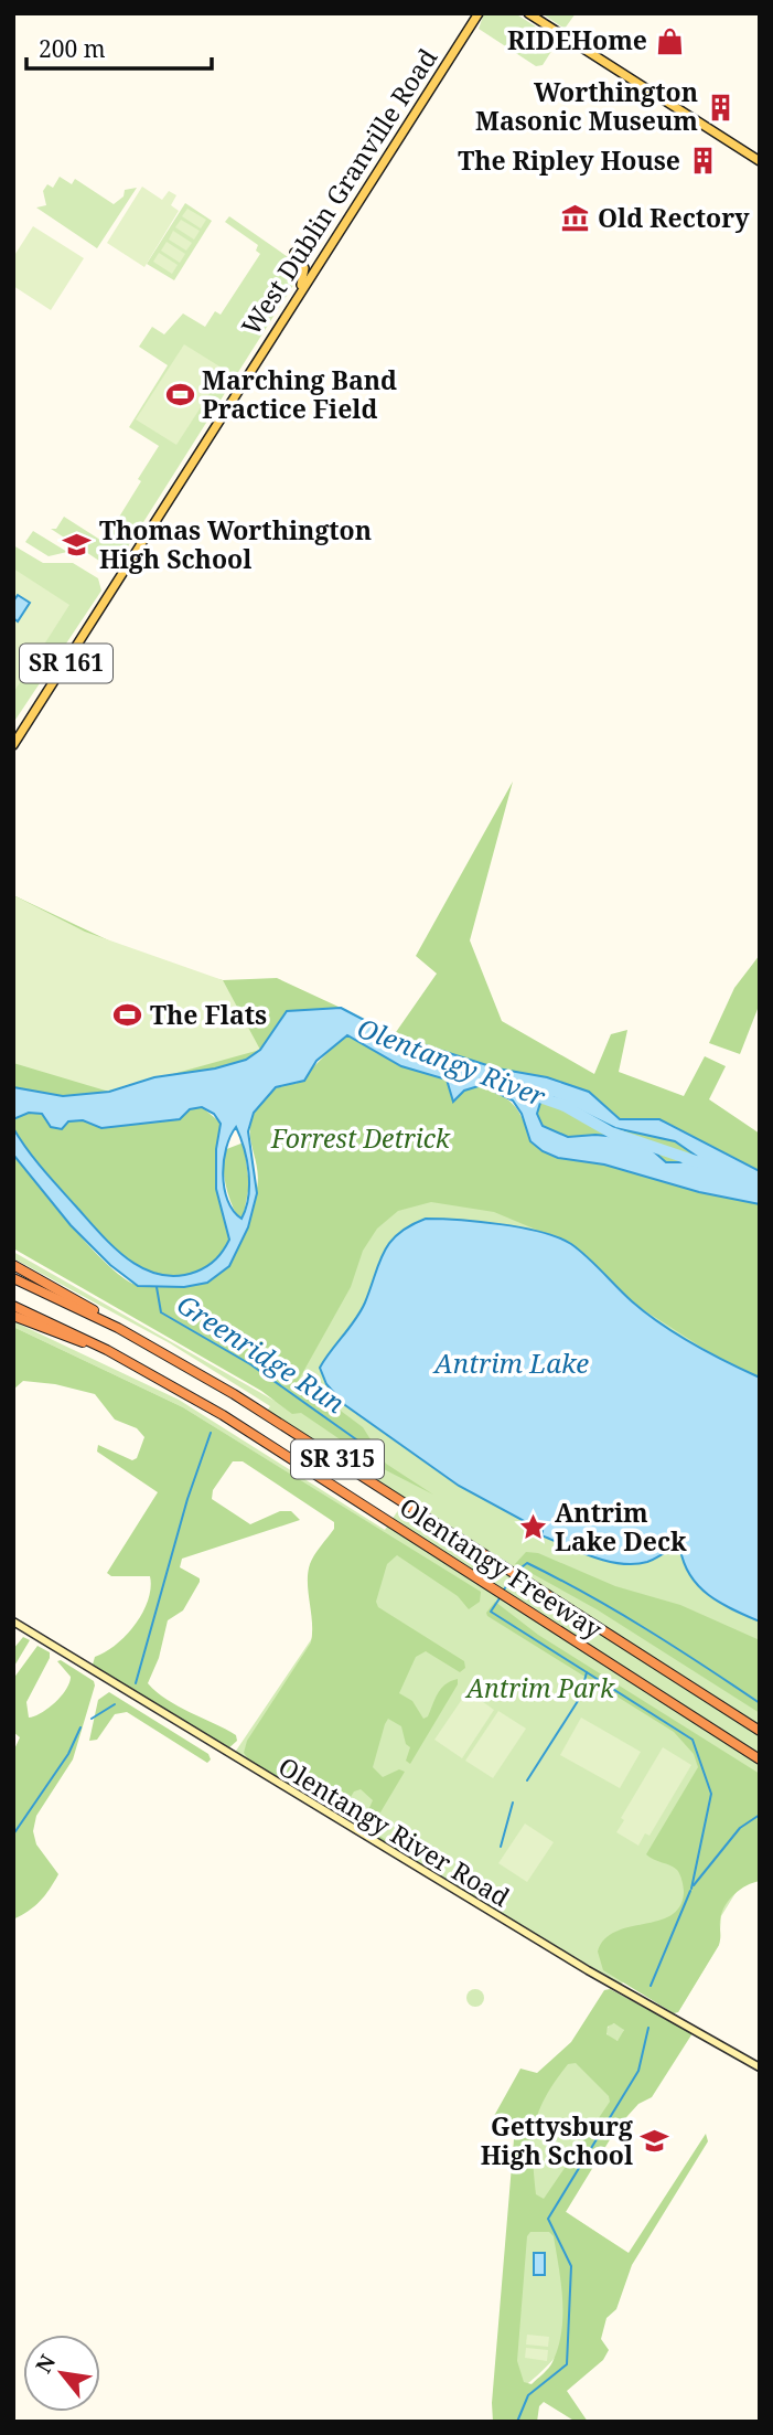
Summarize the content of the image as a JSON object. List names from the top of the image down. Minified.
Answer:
{"streets":{"highway":["SR 315","Olentangy Freeway"],"main road":["West Dublin Granville Road","SR 161","Olentangy River Road"]},"water":["Olentangy River","Greenridge Run","Antrim Lake"],"parks":["Forrest Detrick","Antrim Park"],"places":{"shop":["RIDEHome"],"building":["Worthington Masonic Museum","The Ripley House"],"museum":["Old Rectory"],"sports":["Marching Band Practice Field","The Flats"],"school or university":["Thomas Worthington High School","Gettysburg High School"],"place":["Antrim Lake Deck"]},"scale_bar":"200 m","north":"top left"}
